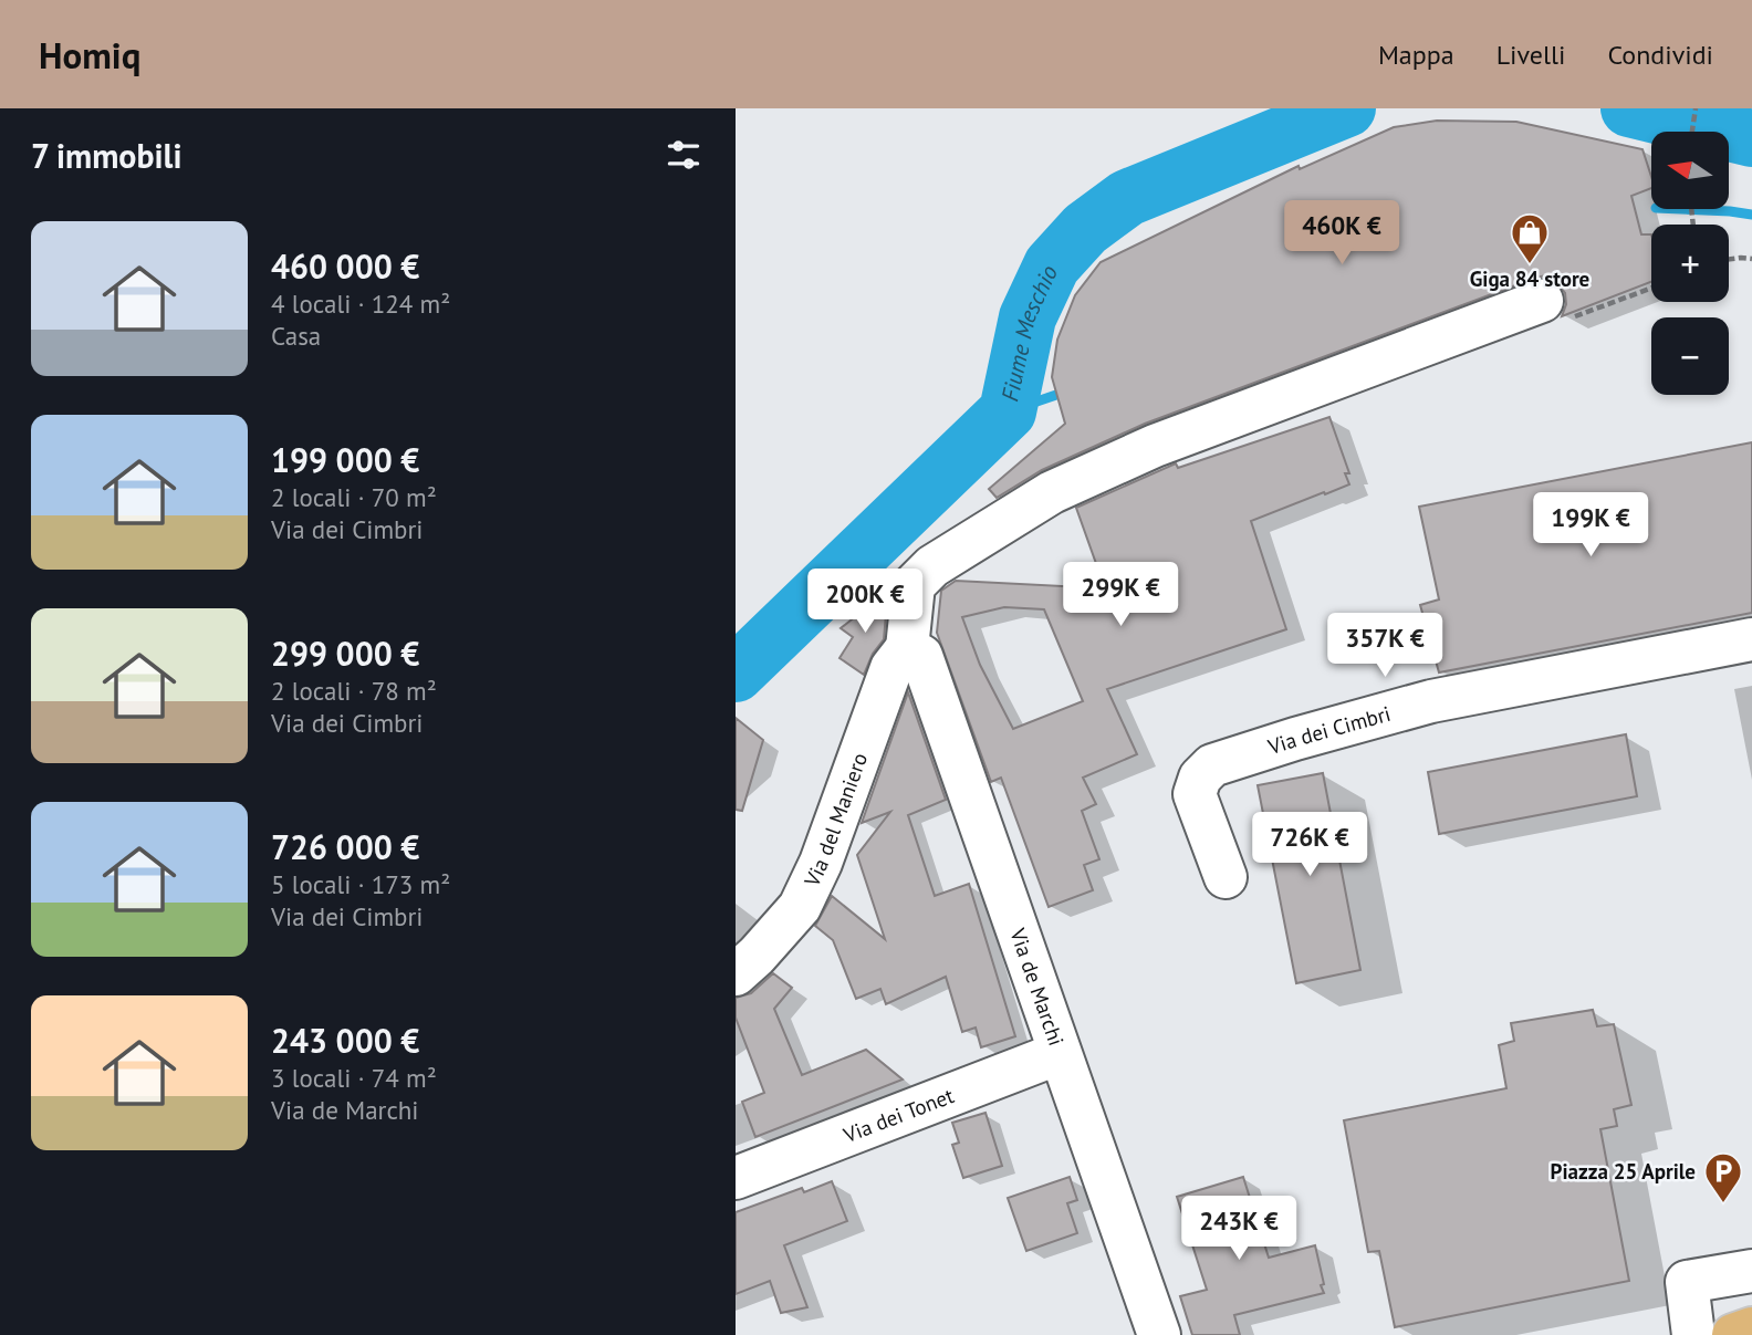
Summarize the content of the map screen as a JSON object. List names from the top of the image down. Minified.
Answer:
{"streets":{"street":["Via dei Cimbri","Via del Maniero","Via de Marchi","Via dei Tonet"]},"crossings":[["Via del Maniero","Via de Marchi"],["Via de Marchi","Via dei Tonet"]],"water":["Fiume Meschio"],"places":{"shop":["Giga 84 store"],"parking":["Piazza 25 Aprile"]},"north":"left","page":{"header":"Homiq","nav":["Mappa","Livelli","Condividi"],"heading":"7 immobili","map_buttons":["+","−"],"price":["460K €","199K €","299K €","200K €","357K €","726K €","243K €"],"list":[{"name":"460 000 €","note":"4 locali · 124 m² · Casa"},{"name":"199 000 €","note":"2 locali · 70 m² · Via dei Cimbri"},{"name":"299 000 €","note":"2 locali · 78 m² · Via dei Cimbri"},{"name":"726 000 €","note":"5 locali · 173 m² · Via dei Cimbri"},{"name":"243 000 €","note":"3 locali · 74 m² · Via de Marchi"}]}}
